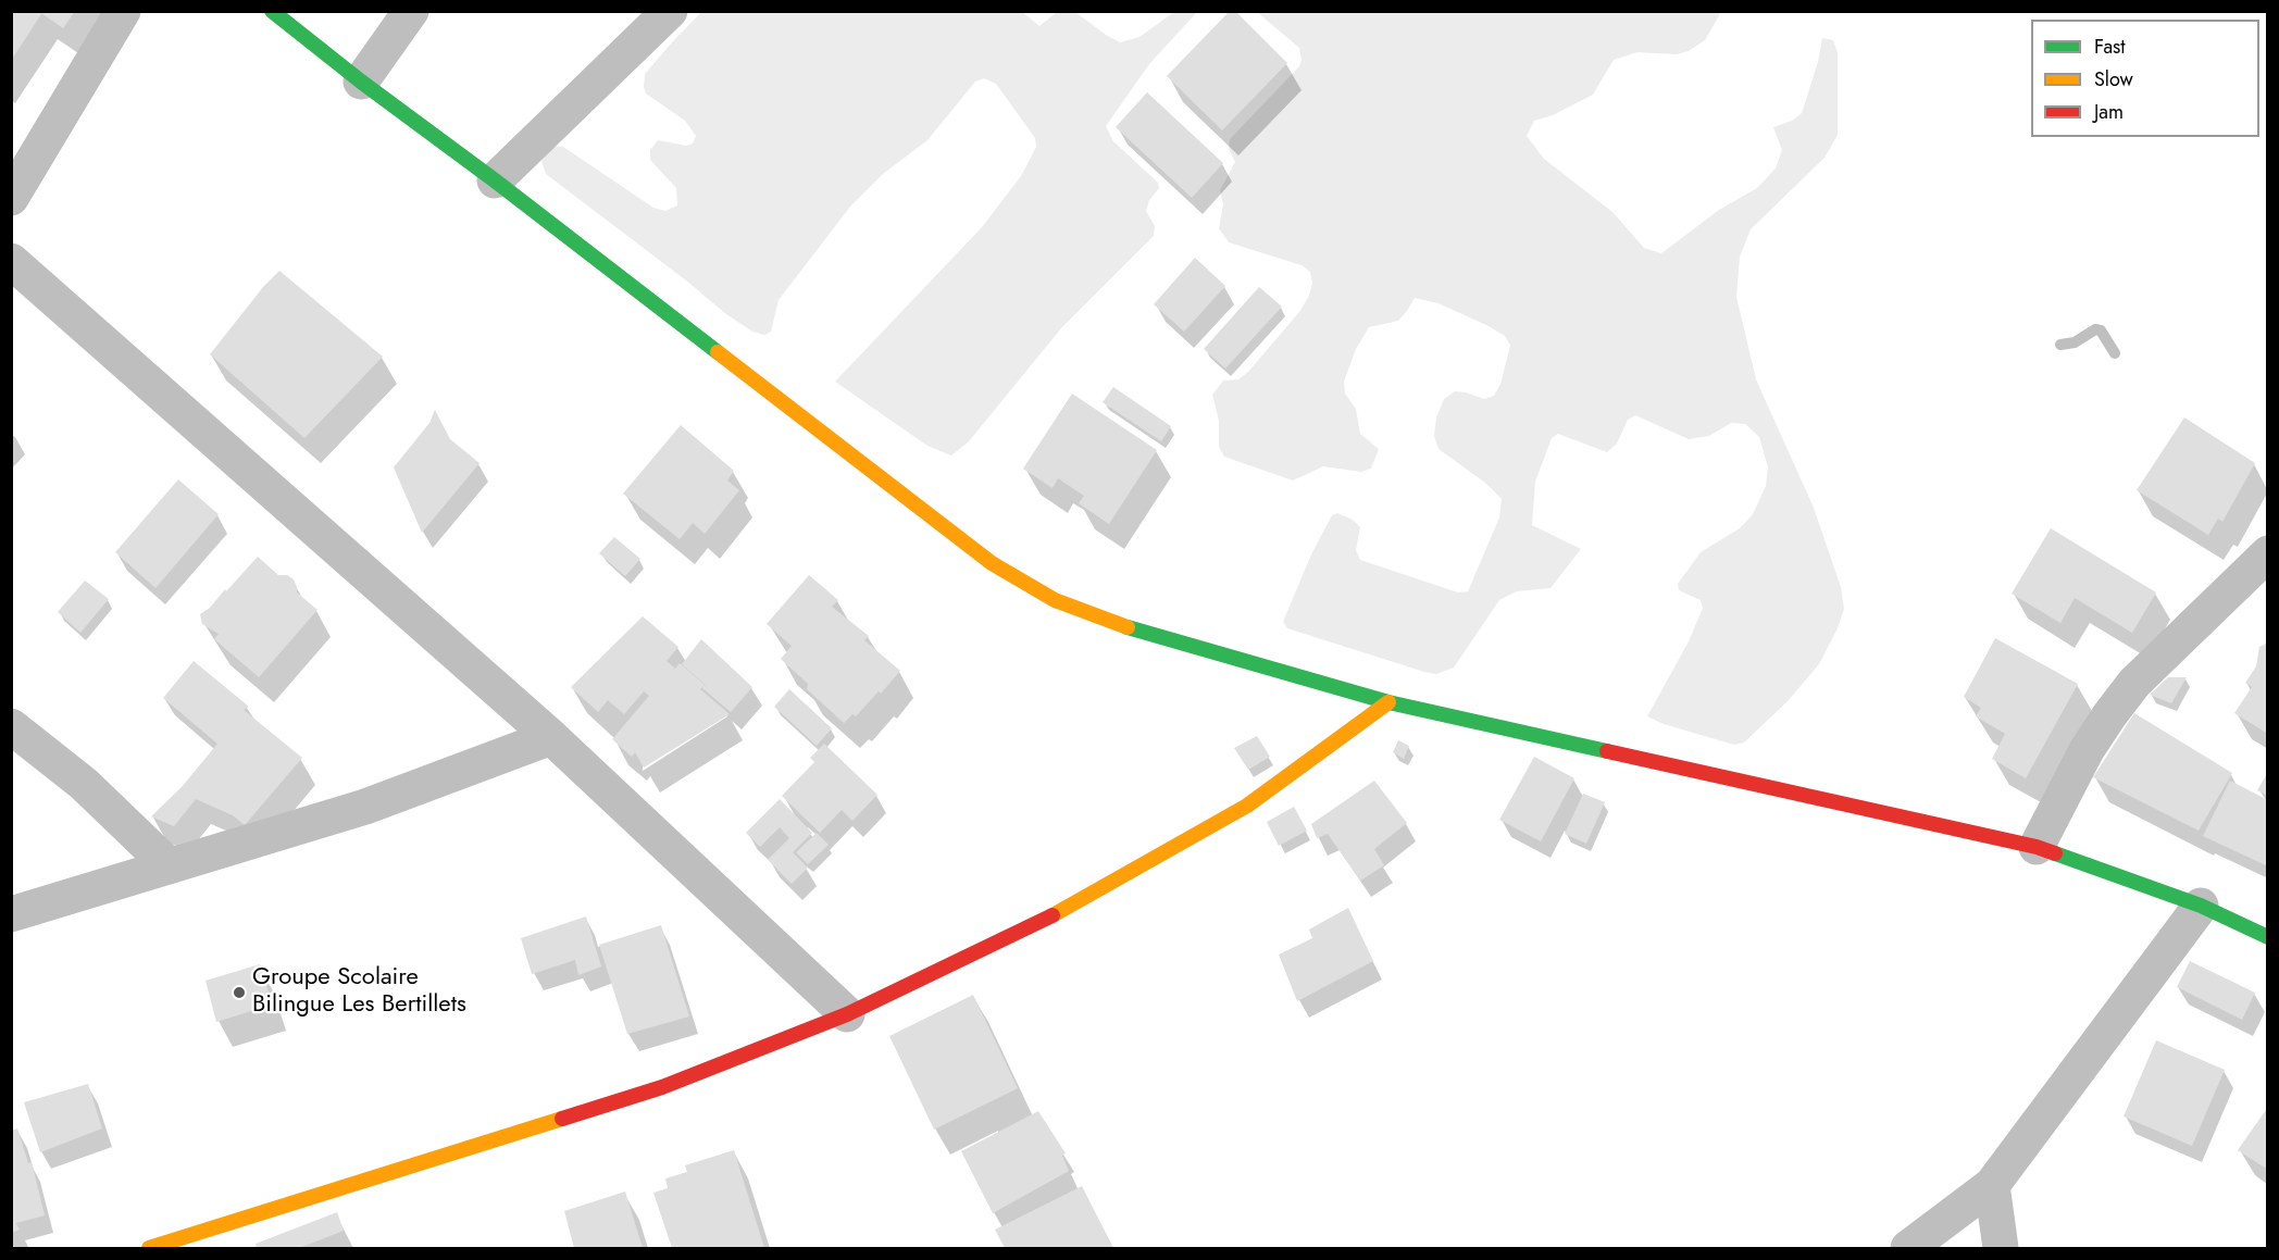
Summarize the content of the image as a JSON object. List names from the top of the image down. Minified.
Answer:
{"places":["Groupe Scolaire Bilingue Les Bertillets"],"legend":["Fast","Slow","Jam"]}
